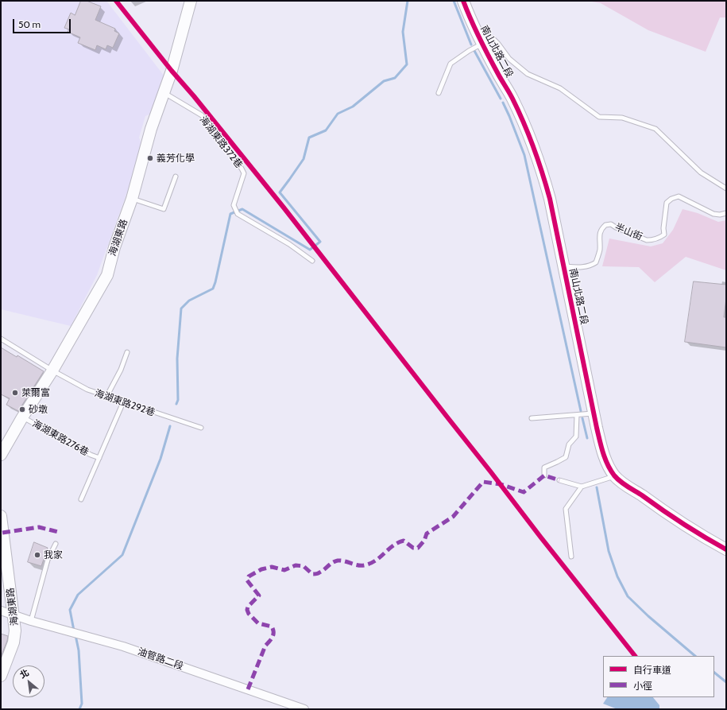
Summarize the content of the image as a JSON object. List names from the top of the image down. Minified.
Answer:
{"streets":{"street":["南山北路二段","海湖東路","油管路二段"],"lane":["海湖東路372巷","半山街","海湖東路292巷","海湖東路276巷"]},"crossings":[["南山北路二段","半山街"],["海湖東路372巷","海湖東路"],["海湖東路","海湖東路292巷"],["海湖東路","海湖東路276巷"],["海湖東路","油管路二段"],["海湖東路292巷","海湖東路276巷"]],"places":["義芳化學","萊爾富","砂墩","我家"],"legend":["自行車道","小徑"],"scale_bar":"50 m","north":"top left"}
